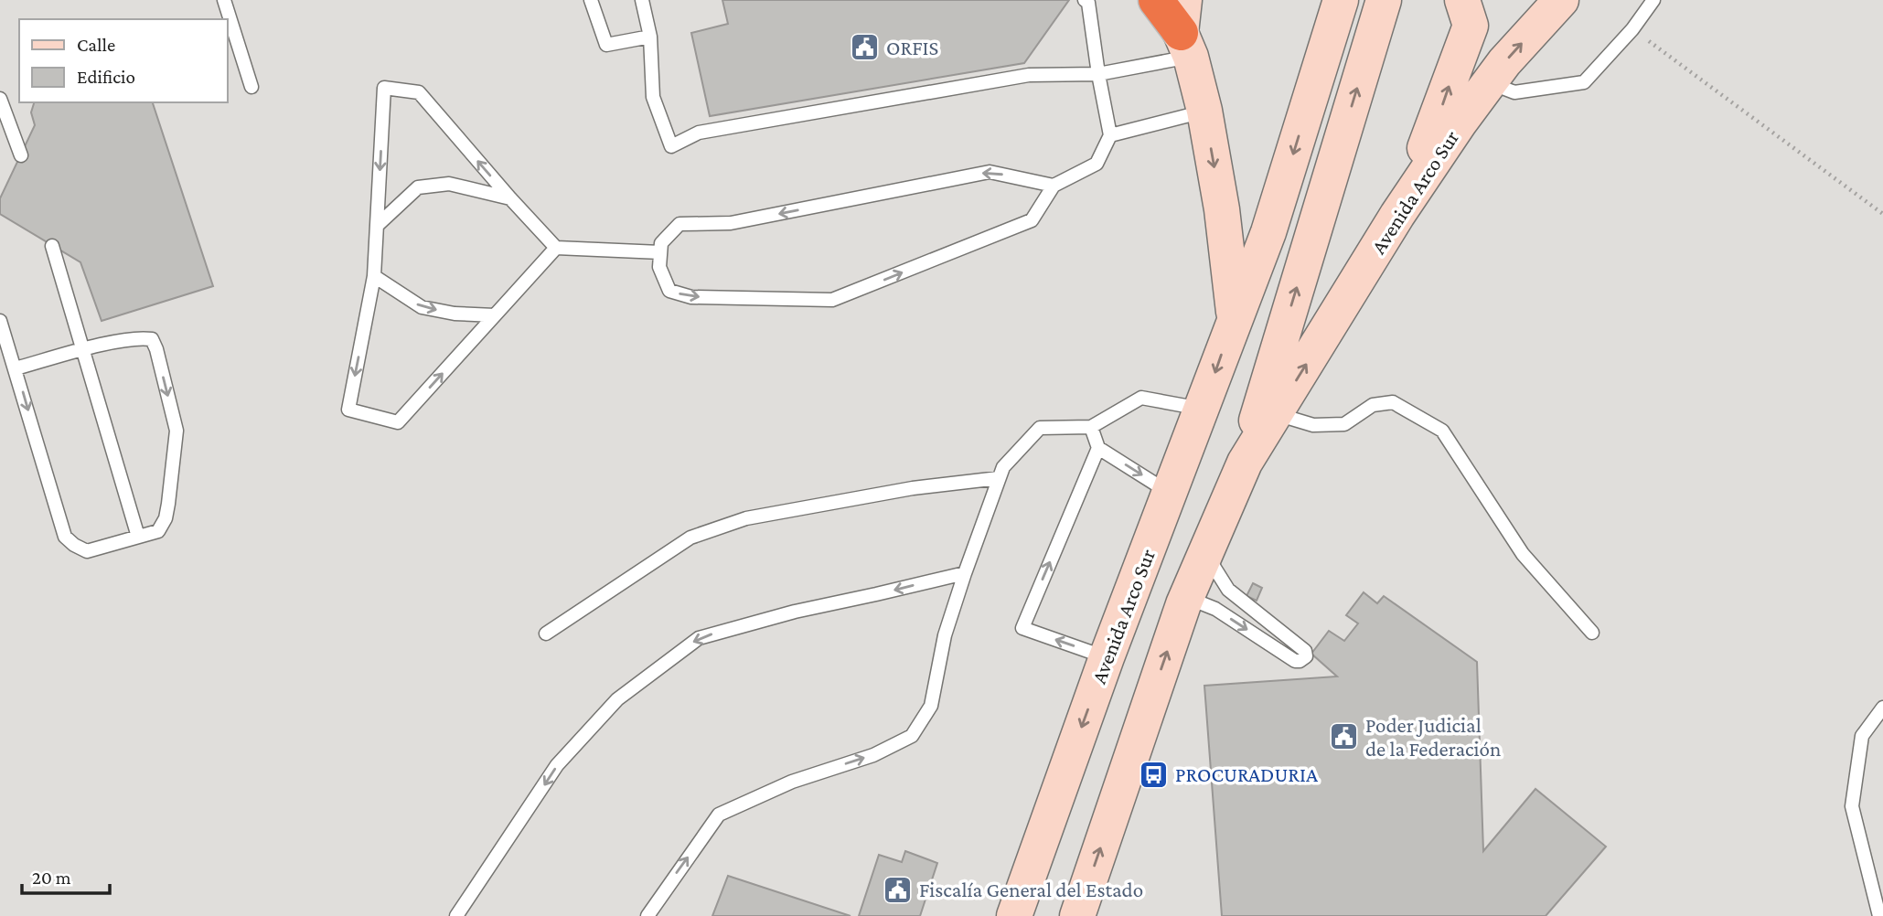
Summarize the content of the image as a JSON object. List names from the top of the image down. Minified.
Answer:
{"streets":{"main road":["Avenida Arco Sur"]},"places":{"public building":["ORFIS","Poder Judicial de la Federación","Fiscalía General del Estado"],"bus stop":["PROCURADURIA"]},"legend":["Calle","Edificio"],"scale_bar":"20 m"}
